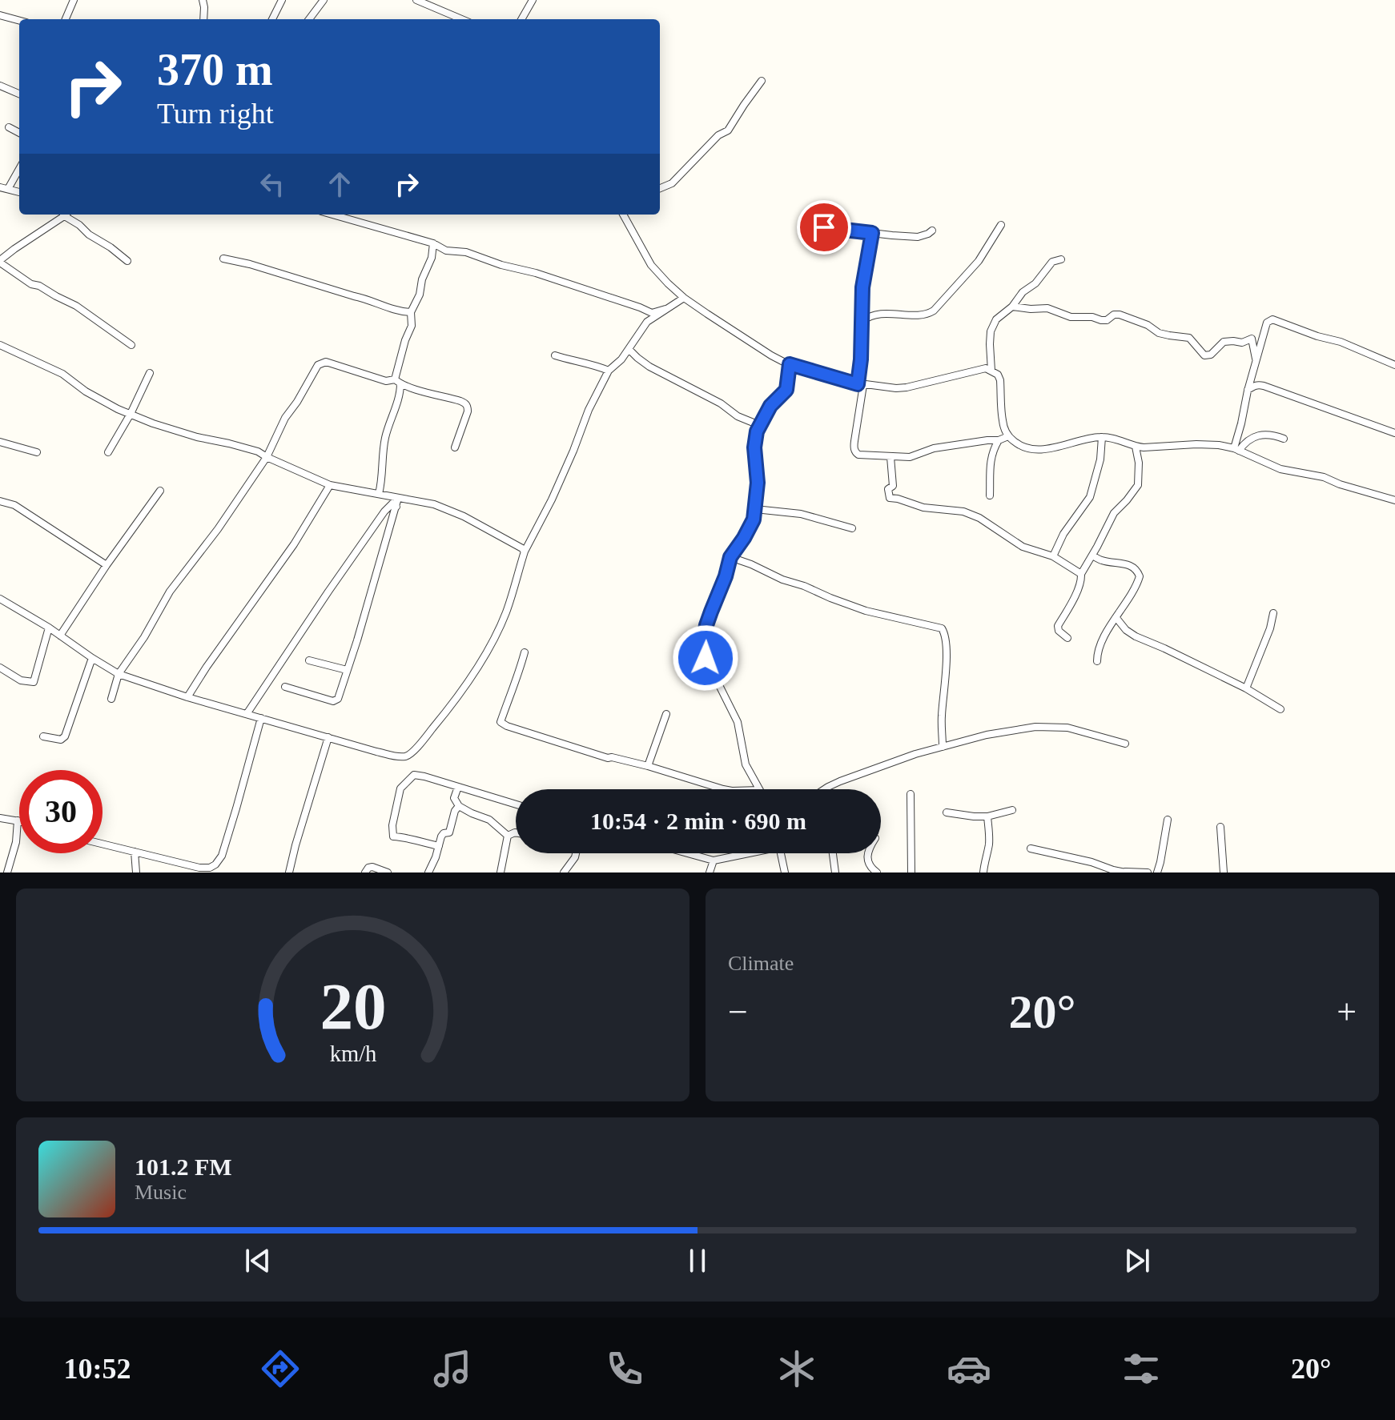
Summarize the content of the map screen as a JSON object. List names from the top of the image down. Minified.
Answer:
{"page":{"turn":["370 m","Turn right"],"limit":"30","trip":"10:54 · 2 min · 690 m","tile":"Climate","heat":["−","20°","+"],"song":["101.2 FM","Music"],"tabs":["10:52","20°"],"gauge":["20","km/h"]}}
